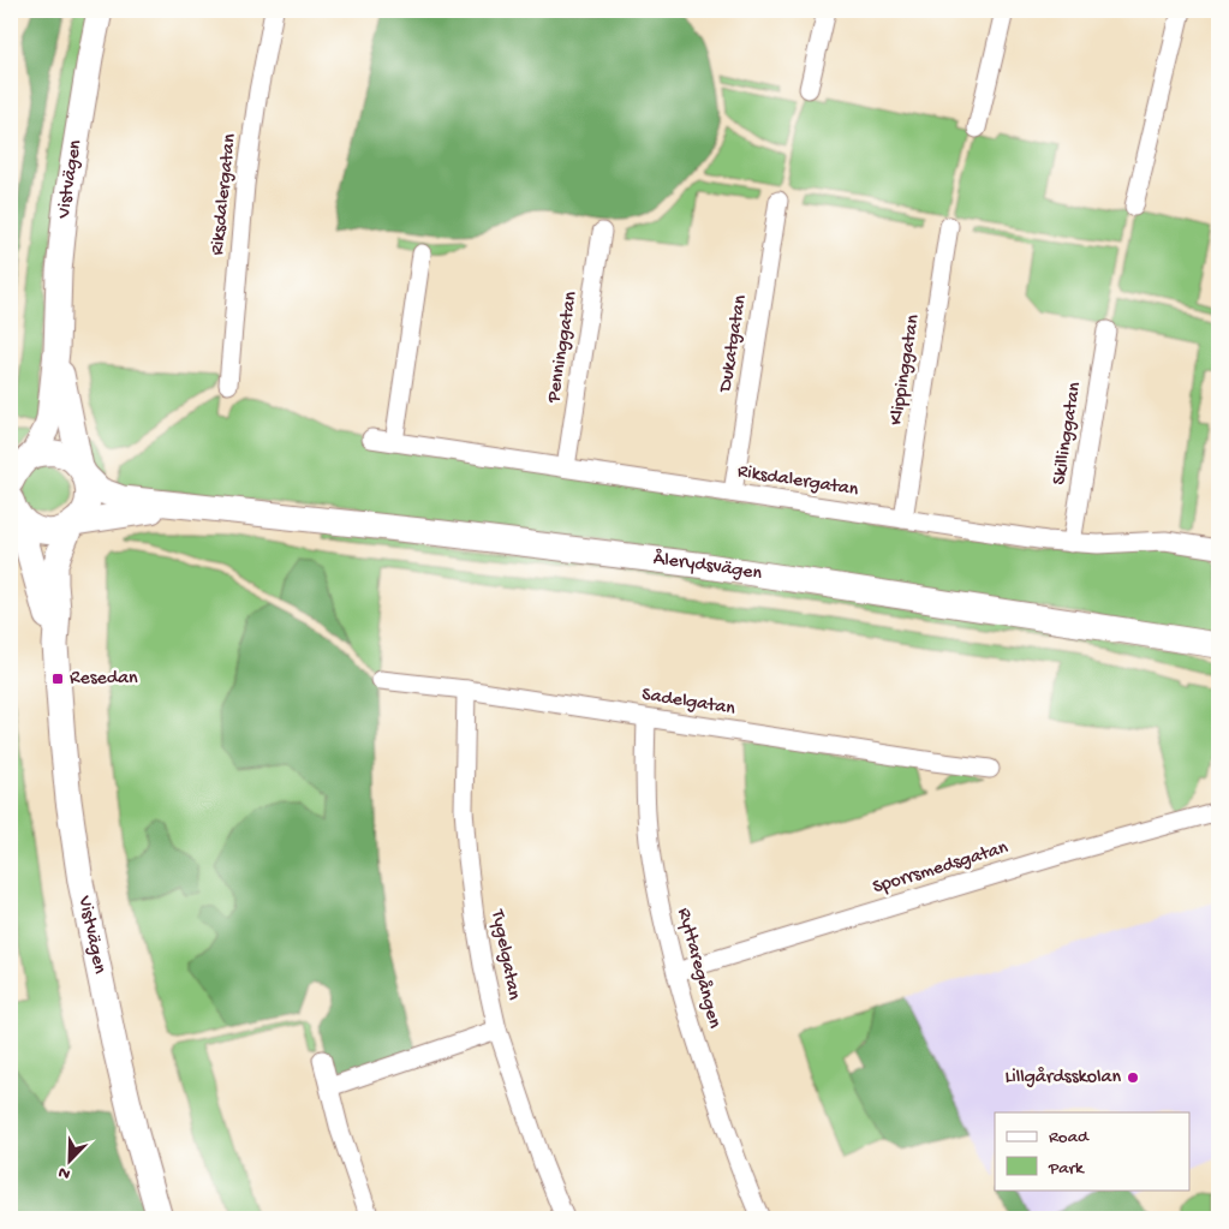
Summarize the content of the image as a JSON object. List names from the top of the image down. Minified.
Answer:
{"streets":{"main road":["Vistvägen","Ålerydsvägen"],"street":["Riksdalergatan","Dukatgatan","Penninggatan","Klippinggatan","Skillinggatan","Sadelgatan","Sporrsmedsgatan","Tygelgatan","Ryttaregången"]},"crossings":[["Vistvägen","Ålerydsvägen"],["Riksdalergatan","Dukatgatan"],["Riksdalergatan","Penninggatan"],["Riksdalergatan","Klippinggatan"],["Riksdalergatan","Skillinggatan"],["Sadelgatan","Tygelgatan"],["Sadelgatan","Ryttaregången"],["Sporrsmedsgatan","Ryttaregången"]],"places":{"transit":["Resedan"],"other":["Lillgårdsskolan"]},"legend":["Road","Park"],"north":"bottom left"}
